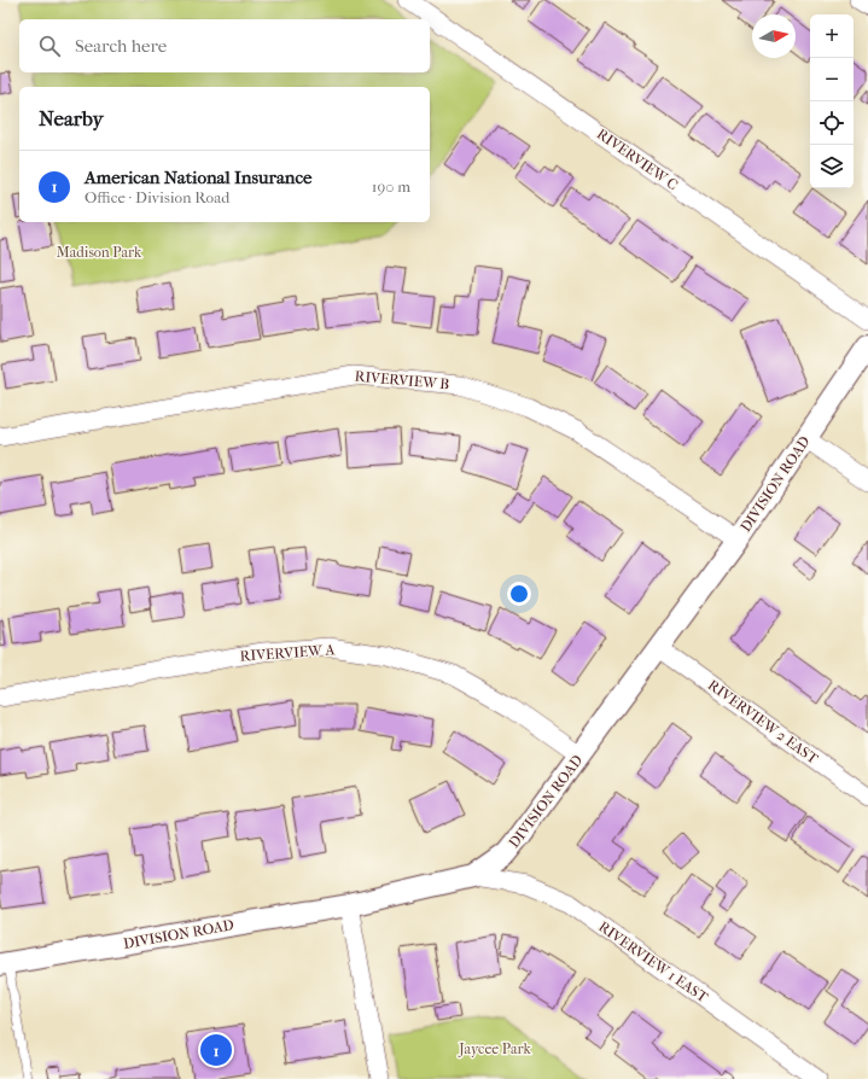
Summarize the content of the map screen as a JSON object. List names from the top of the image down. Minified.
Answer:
{"streets":{"street":["RIVERVIEW C","RIVERVIEW B","DIVISION ROAD","RIVERVIEW A","RIVERVIEW 2 EAST","RIVERVIEW 1 EAST"]},"crossings":[["RIVERVIEW B","DIVISION ROAD"],["DIVISION ROAD","RIVERVIEW A"],["DIVISION ROAD","RIVERVIEW 2 EAST"],["DIVISION ROAD","RIVERVIEW 1 EAST"]],"parks":["Madison Park","Jaycee Park"],"north":"right","page":{"map_buttons":["+","−"],"search":"Search here","heading":"Nearby","list":[{"mark":"1","name":"American National Insurance","note":"Office · Division Road","value":"190 m"}],"pins":"1"}}
